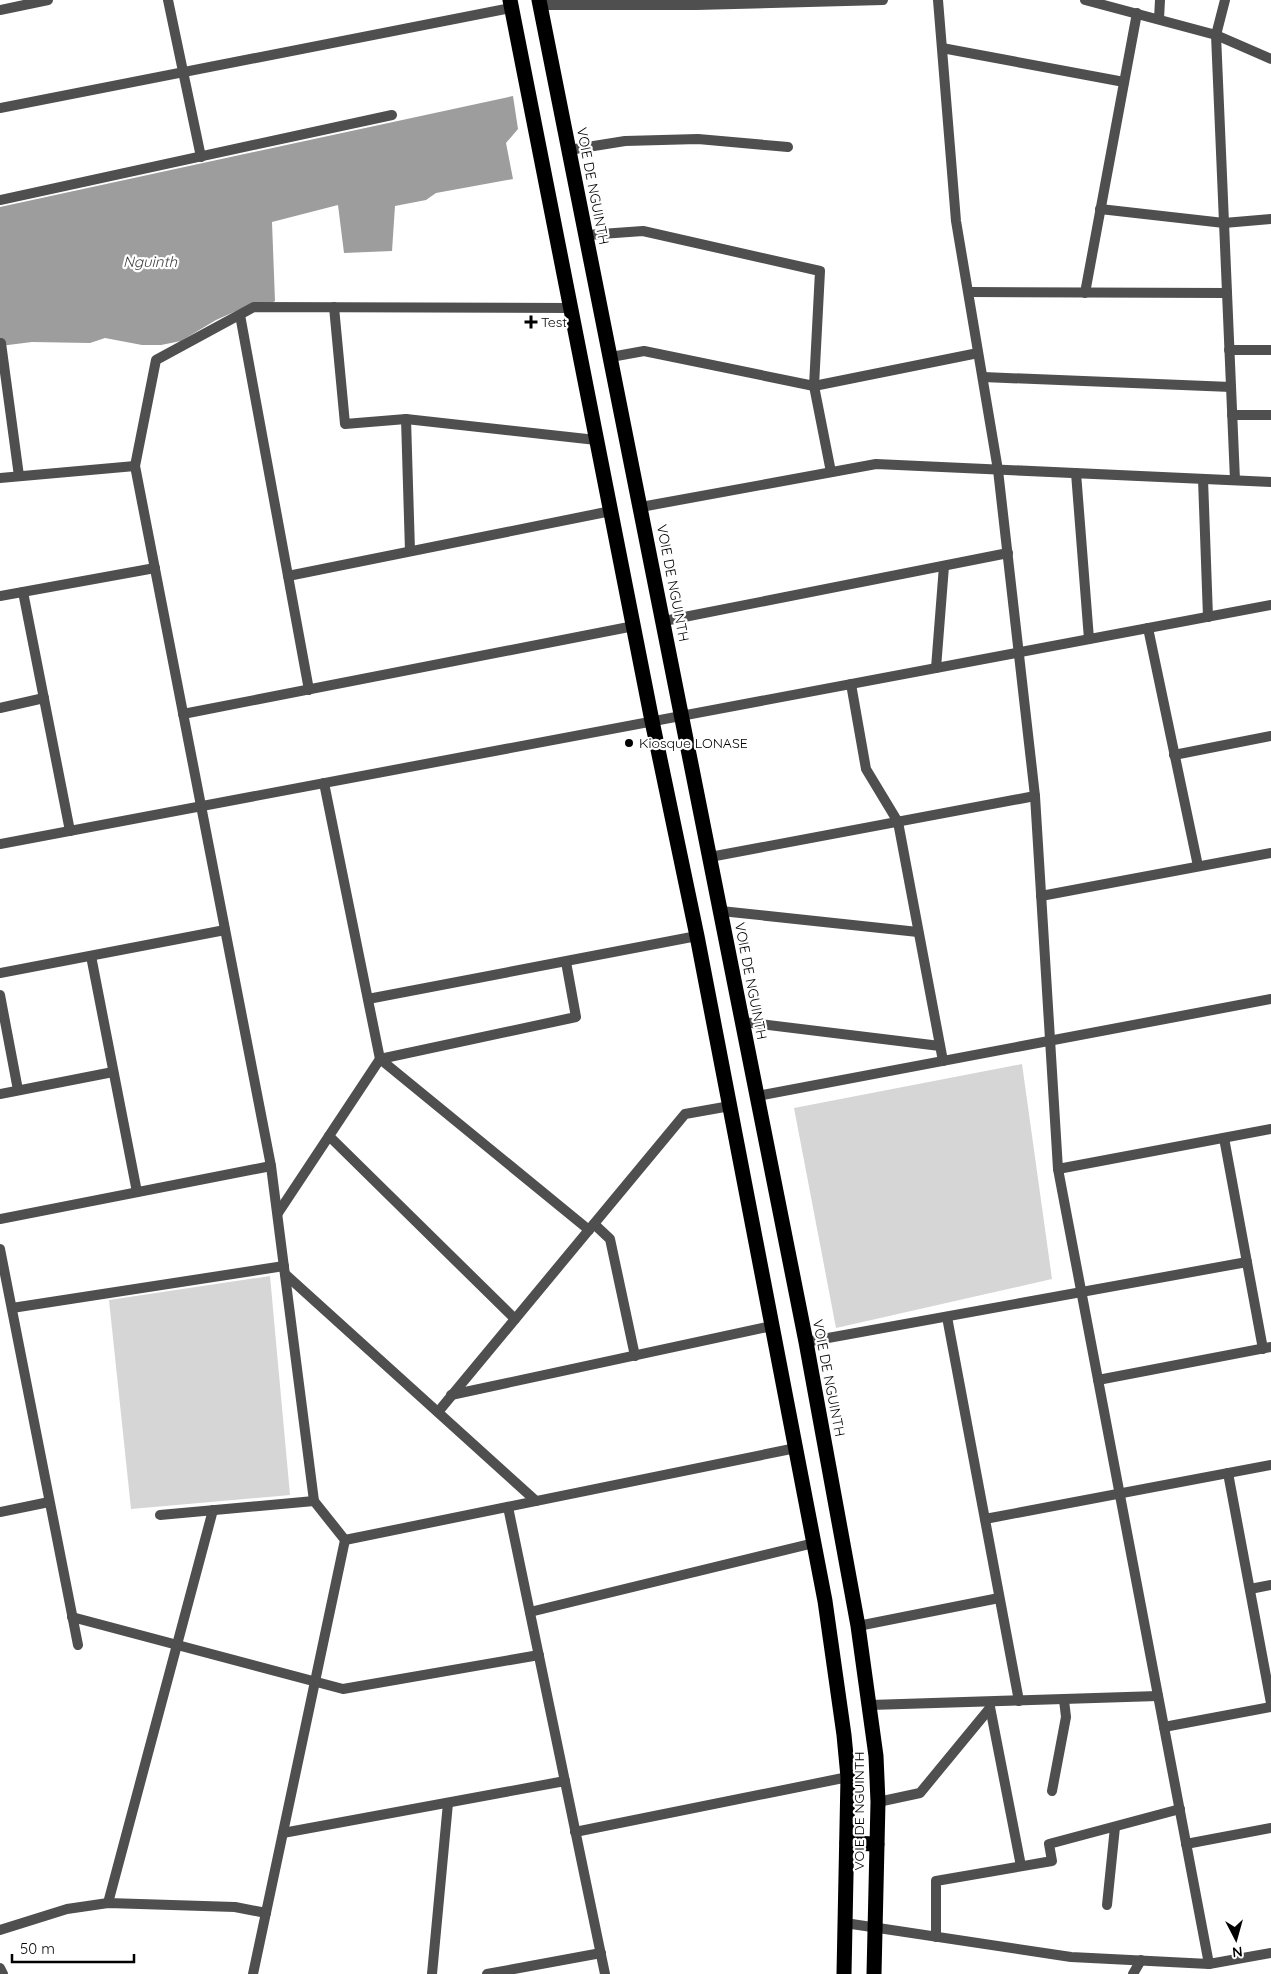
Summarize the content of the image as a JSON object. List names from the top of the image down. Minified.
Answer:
{"streets":{"highway":["VOIE DE NGUINTH"]},"water":["Nguinth"],"places":{"health":["Test"],"other":["Kiosque LONASE"]},"scale_bar":"50 m","north":"bottom"}
